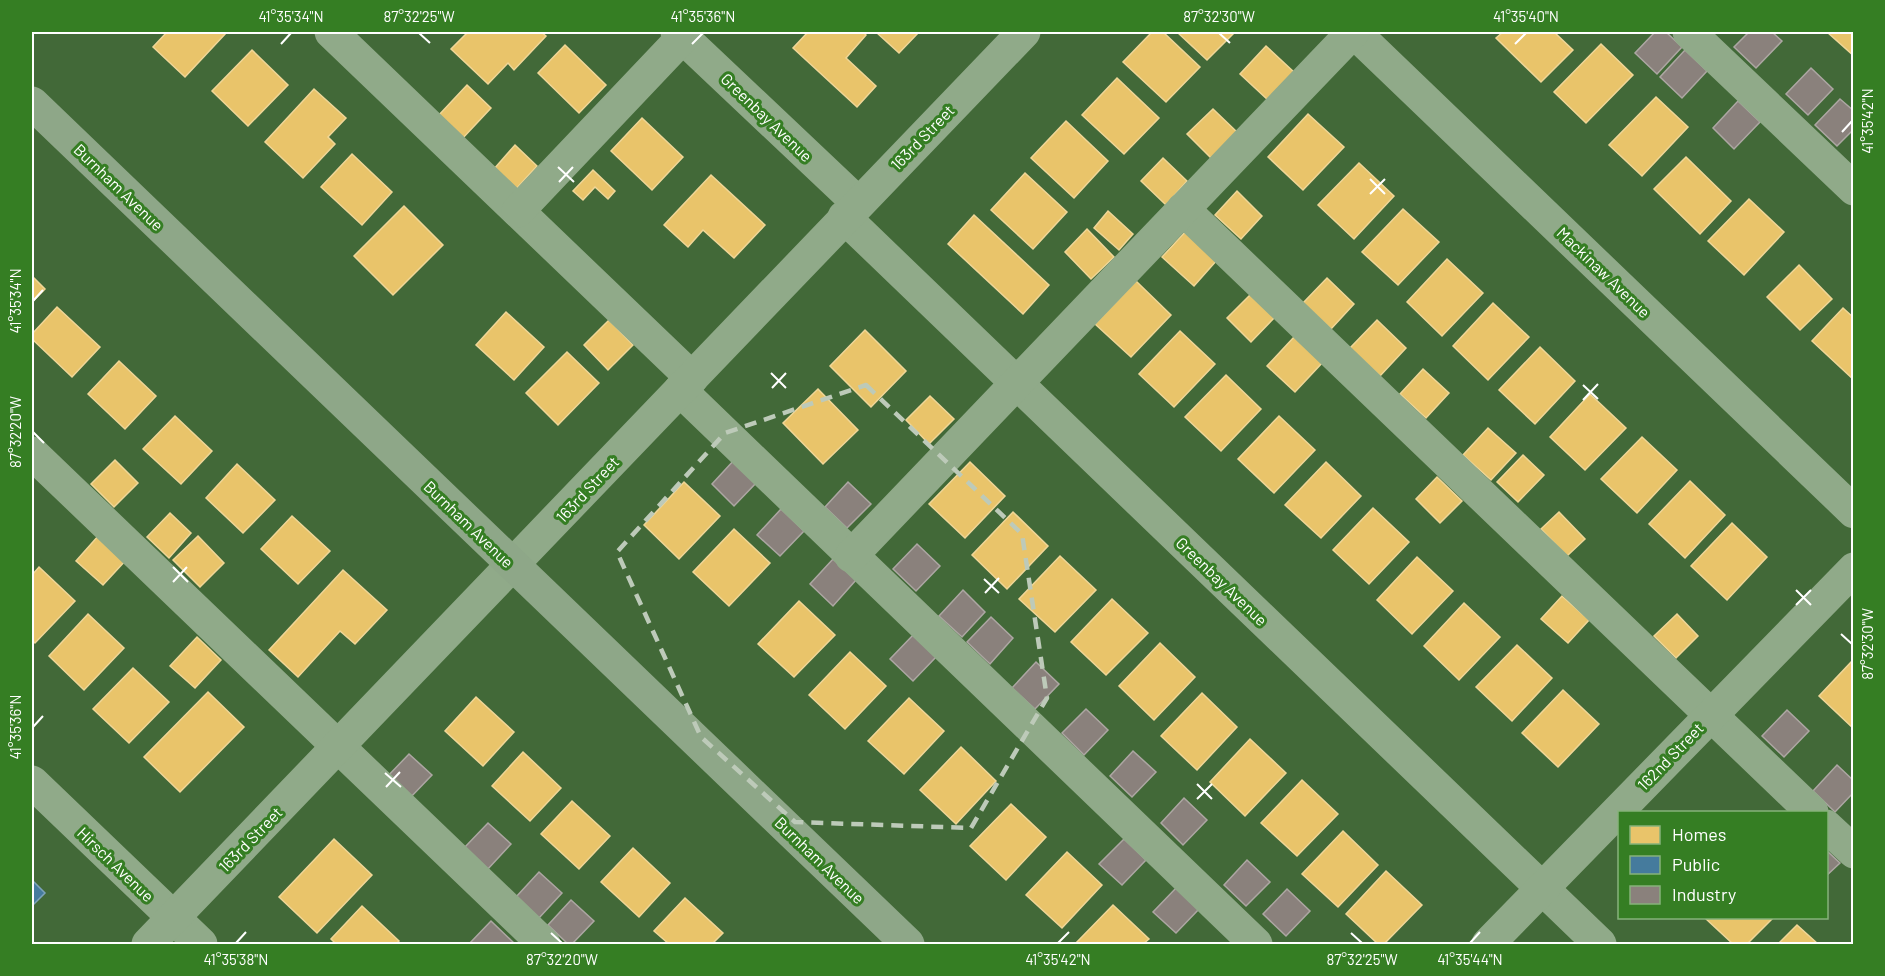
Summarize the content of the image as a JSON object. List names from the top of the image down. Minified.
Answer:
{"streets":{"main road":["Burnham Avenue"],"street":["Greenbay Avenue","163rd Street","Mackinaw Avenue","162nd Street","Hirsch Avenue"]},"crossings":[["Greenbay Avenue","163rd Street"],["Greenbay Avenue","162nd Street"],["163rd Street","Burnham Avenue"],["163rd Street","Hirsch Avenue"]],"legend":["Homes","Public","Industry"],"coordinates":["41°35'34\"N","87°32'25\"W","41°35'36\"N","87°32'30\"W","41°35'40\"N","41°35'42\"N","87°32'20\"W","41°35'38\"N","41°35'44\"N"]}
